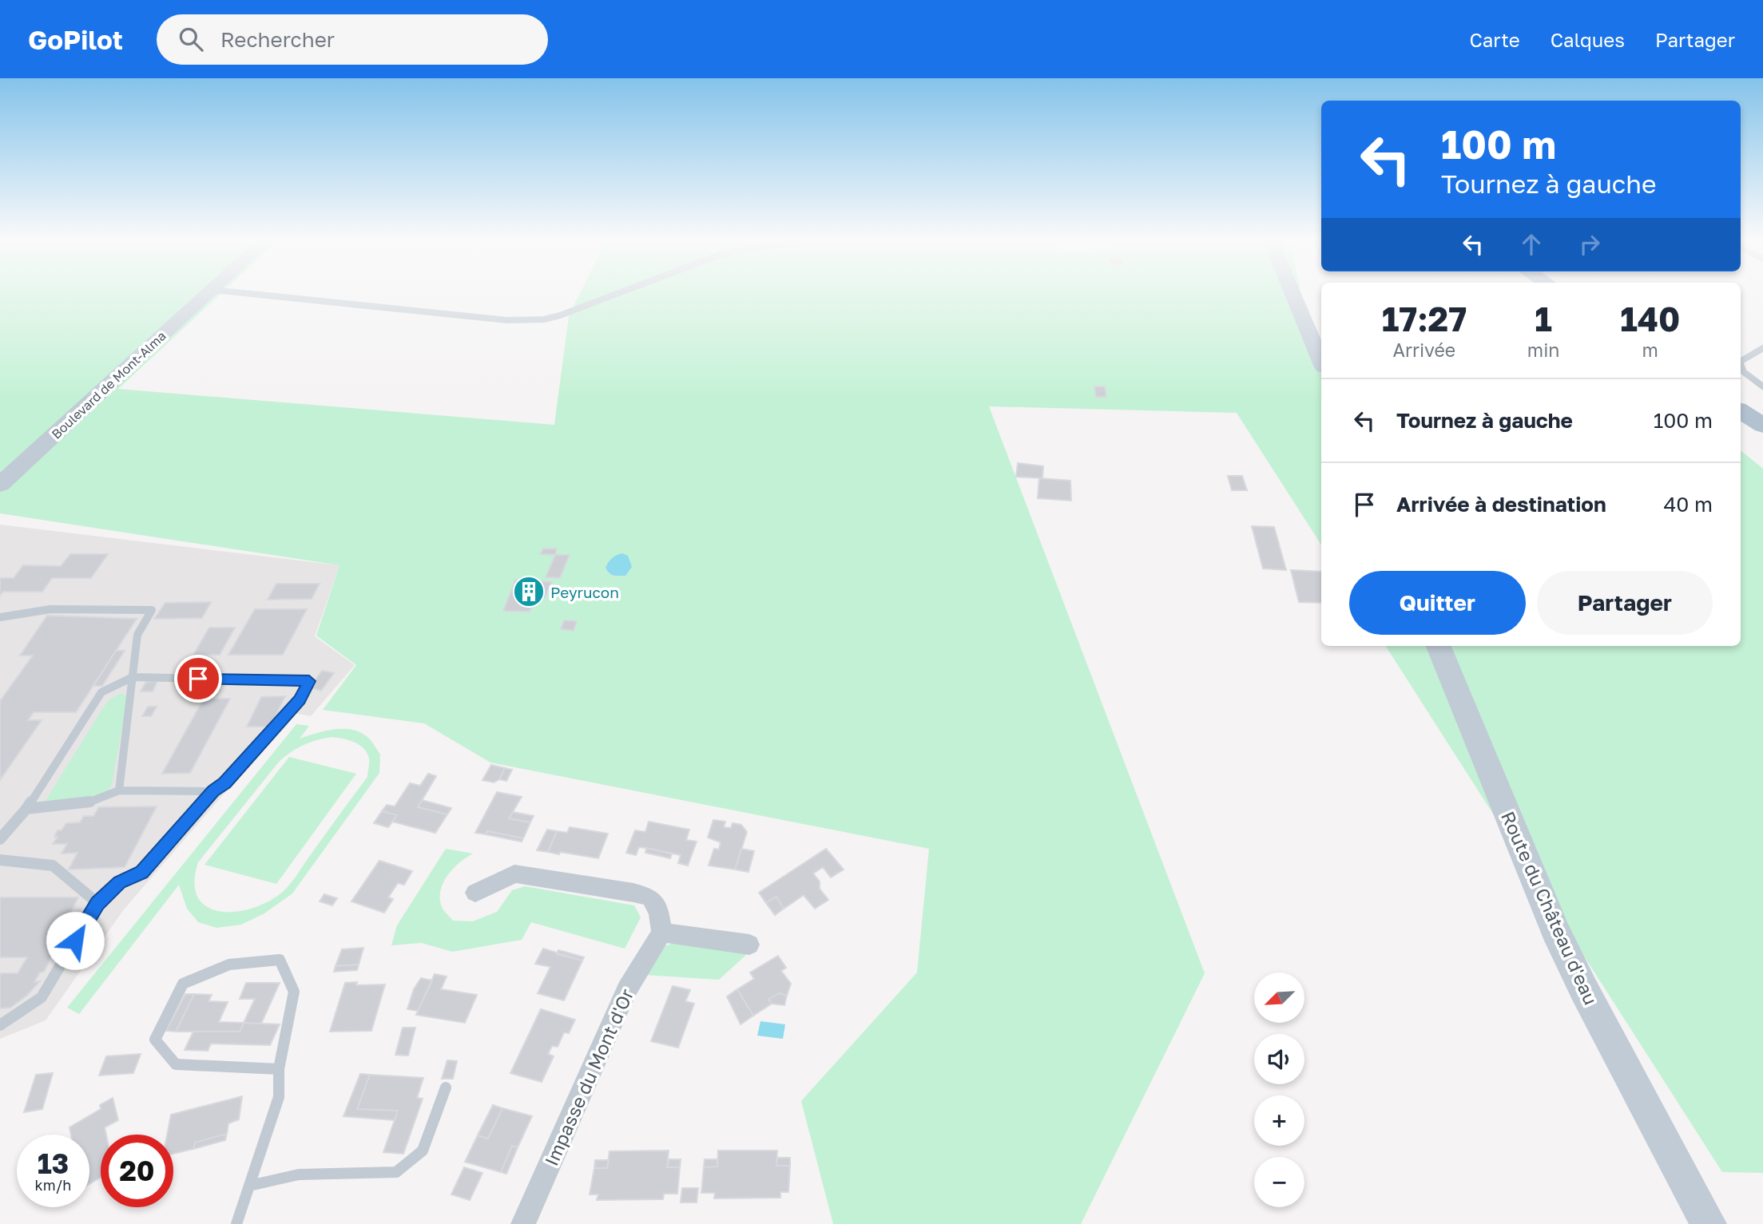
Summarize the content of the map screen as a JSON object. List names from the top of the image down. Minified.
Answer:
{"streets":{"main road":["Boulevard de Mont-Alma","Route du Château d'eau"],"street":["Impasse du Mont d'Or"]},"places":{"building":["Peyrucon"]},"north":"bottom left","page":{"header":"GoPilot","search":"Rechercher","nav":["Carte","Calques","Partager"],"turn":["100 m","Tournez à gauche"],"eta":["17:27","Arrivée","1","min","140","m"],"list":[{"name":"Tournez à gauche","value":"100 m"},{"name":"Arrivée à destination","value":"40 m"}],"buttons":["Quitter","Partager"],"map_buttons":["+","−"],"speed":"13 km/h","limit":"20"}}
